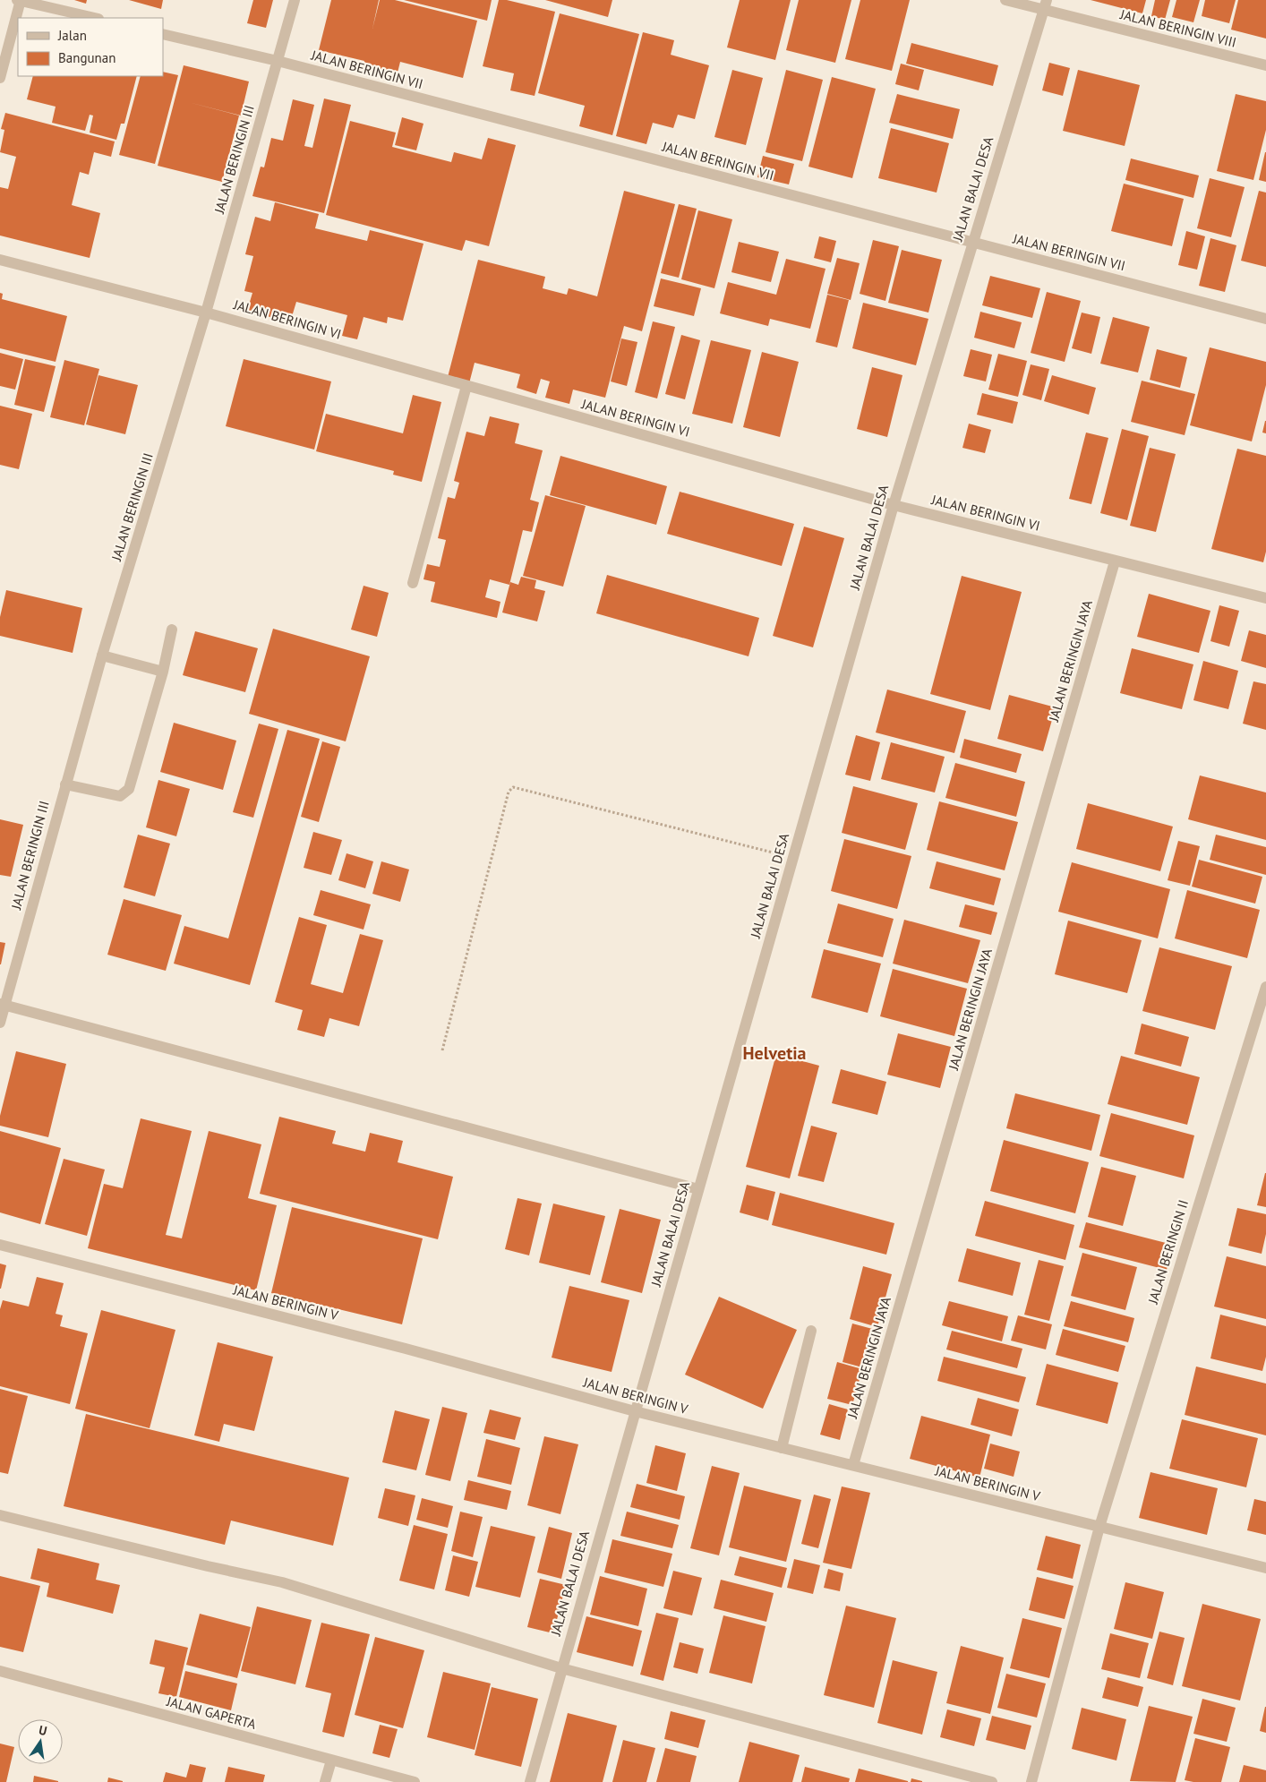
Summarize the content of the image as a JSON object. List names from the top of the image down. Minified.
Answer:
{"streets":{"street":["JALAN BERINGIN VIII","JALAN BERINGIN VII","JALAN BERINGIN III","JALAN BALAI DESA","JALAN BERINGIN VI","JALAN BERINGIN JAYA","JALAN BERINGIN II","JALAN BERINGIN V","JALAN GAPERTA"]},"crossings":[["JALAN BERINGIN VIII","JALAN BALAI DESA"],["JALAN BERINGIN VII","JALAN BERINGIN III"],["JALAN BERINGIN VII","JALAN BALAI DESA"],["JALAN BERINGIN III","JALAN BERINGIN VI"],["JALAN BALAI DESA","JALAN BERINGIN VI"],["JALAN BALAI DESA","JALAN BERINGIN V"],["JALAN BERINGIN VI","JALAN BERINGIN JAYA"],["JALAN BERINGIN JAYA","JALAN BERINGIN V"],["JALAN BERINGIN II","JALAN BERINGIN V"]],"districts":["Helvetia"],"legend":["Jalan","Bangunan"],"north":"top"}
